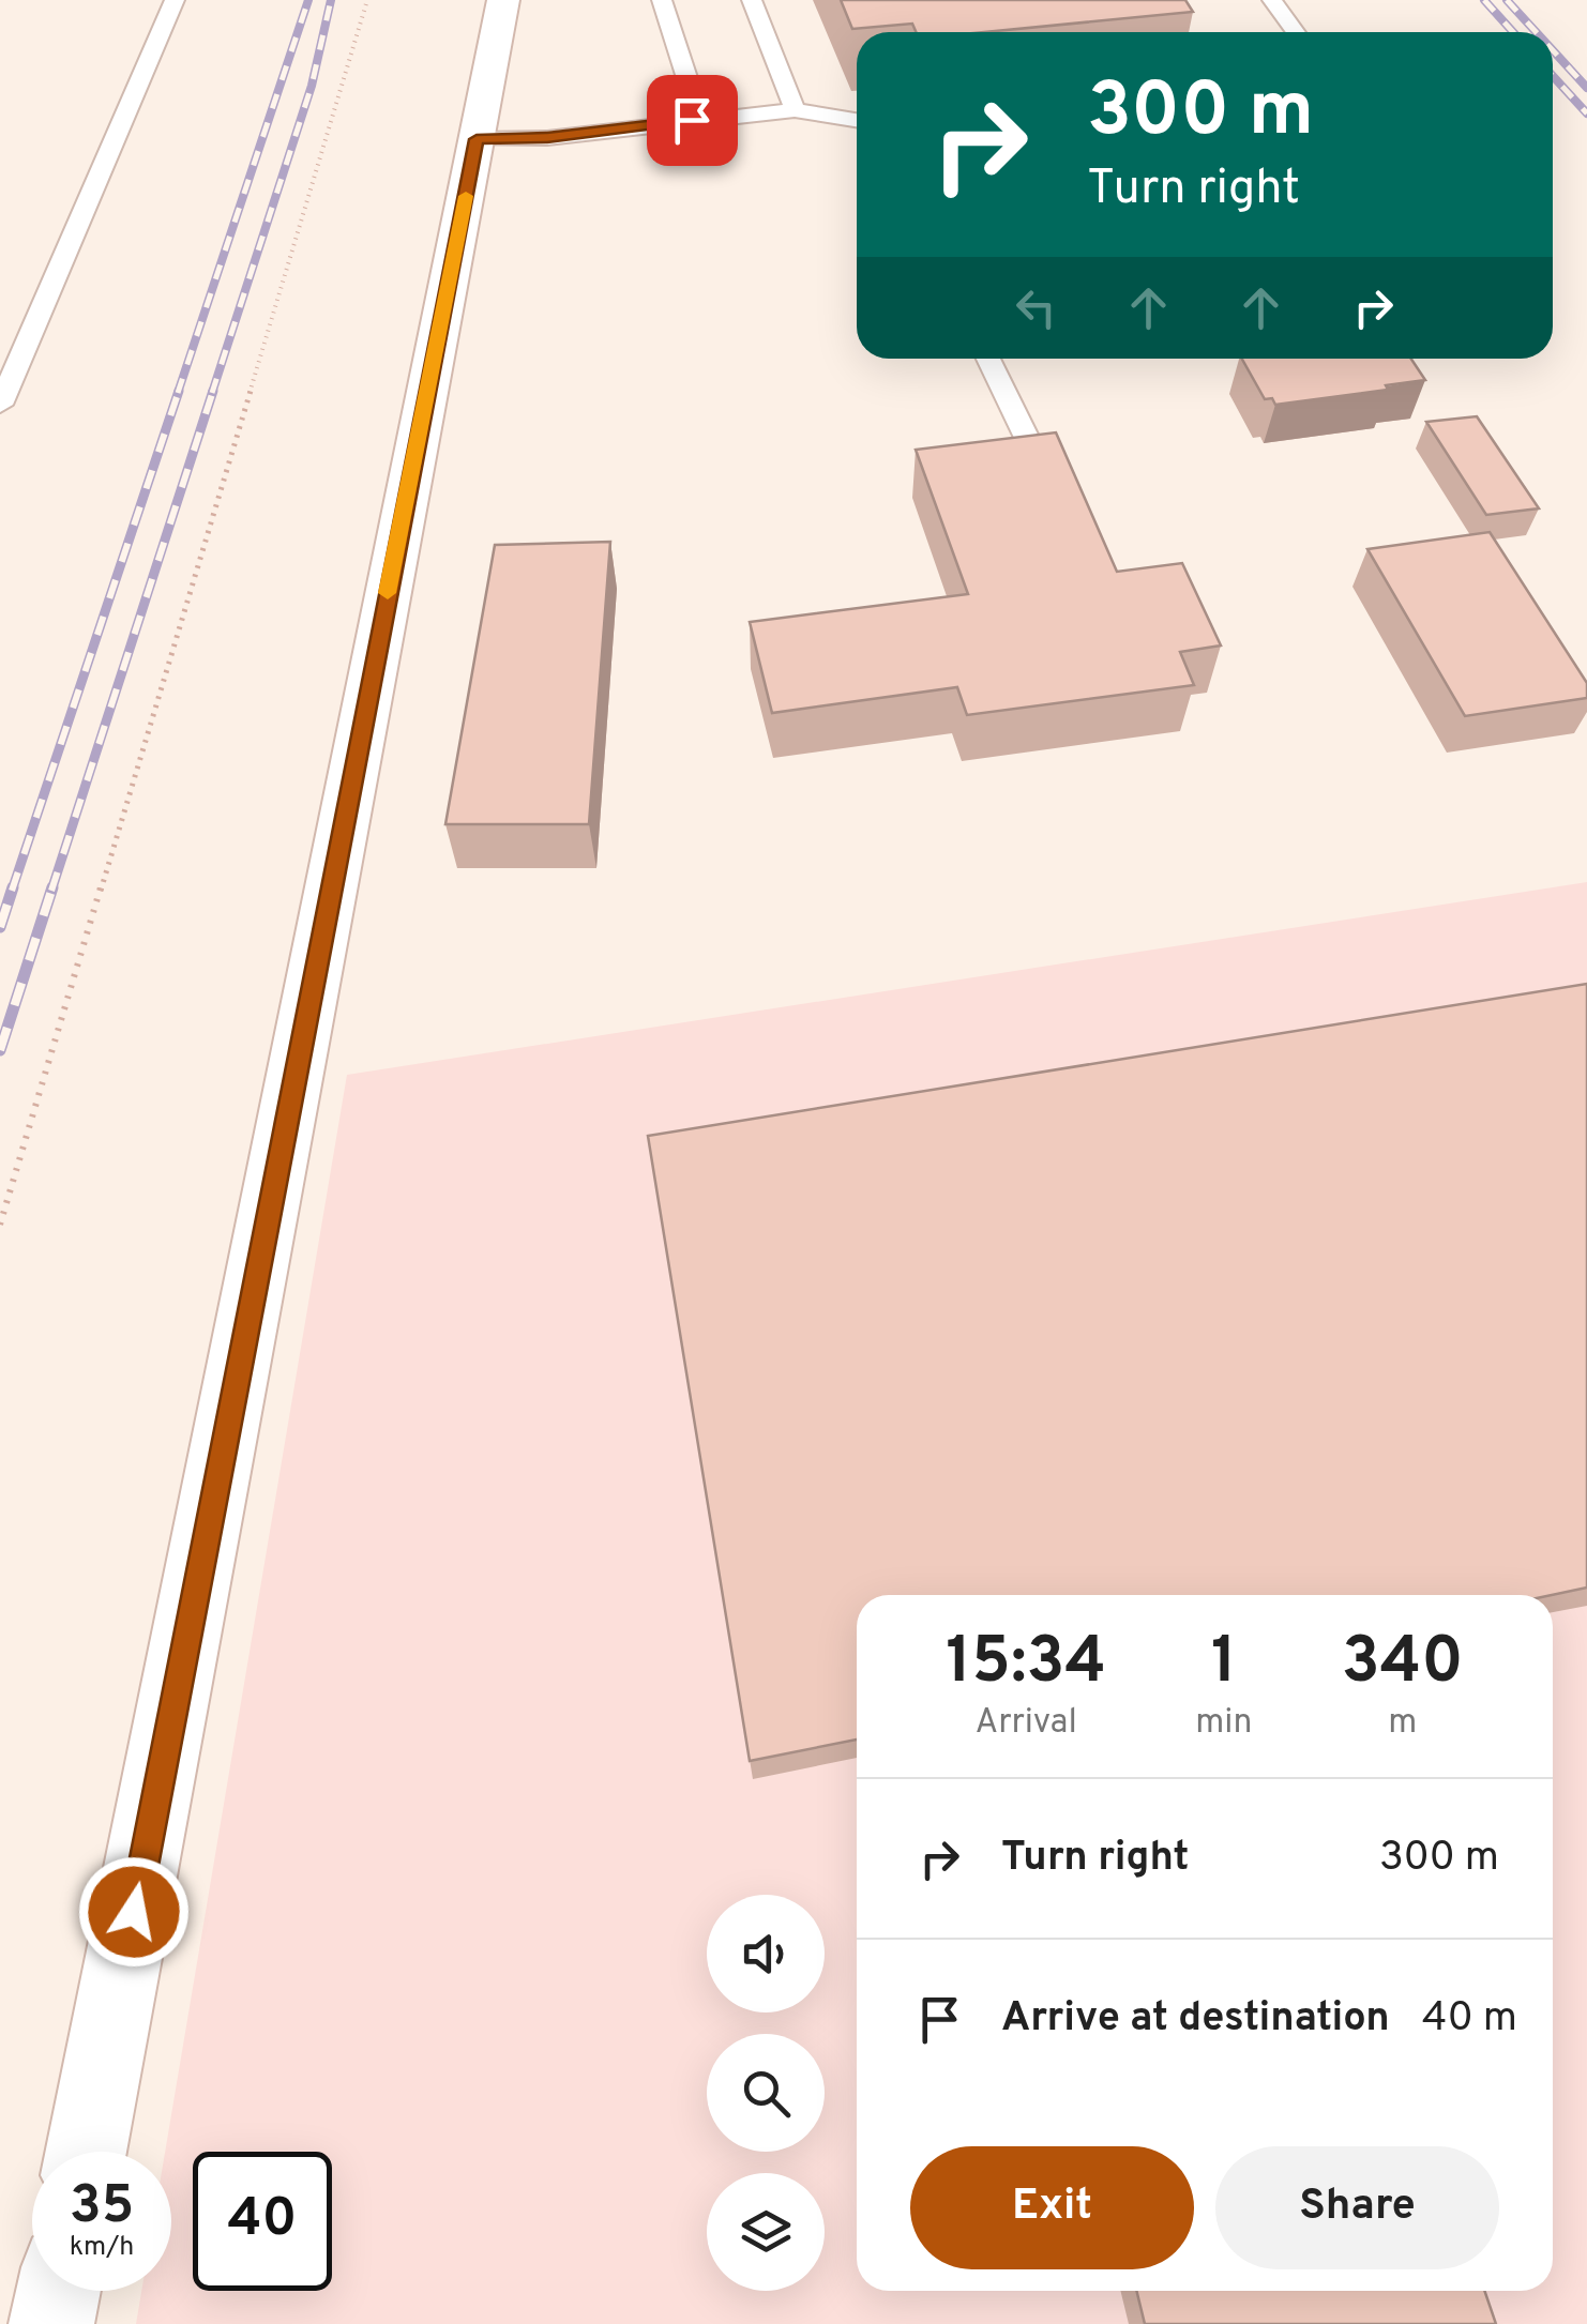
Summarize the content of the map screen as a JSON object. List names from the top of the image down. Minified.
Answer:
{"page":{"turn":["300 m","Turn right"],"eta":["15:34","Arrival","1","min","340","m"],"list":[{"name":"Turn right","value":"300 m"},{"name":"Arrive at destination","value":"40 m"}],"buttons":["Exit","Share"],"speed":"35 km/h","limit":"40"}}
